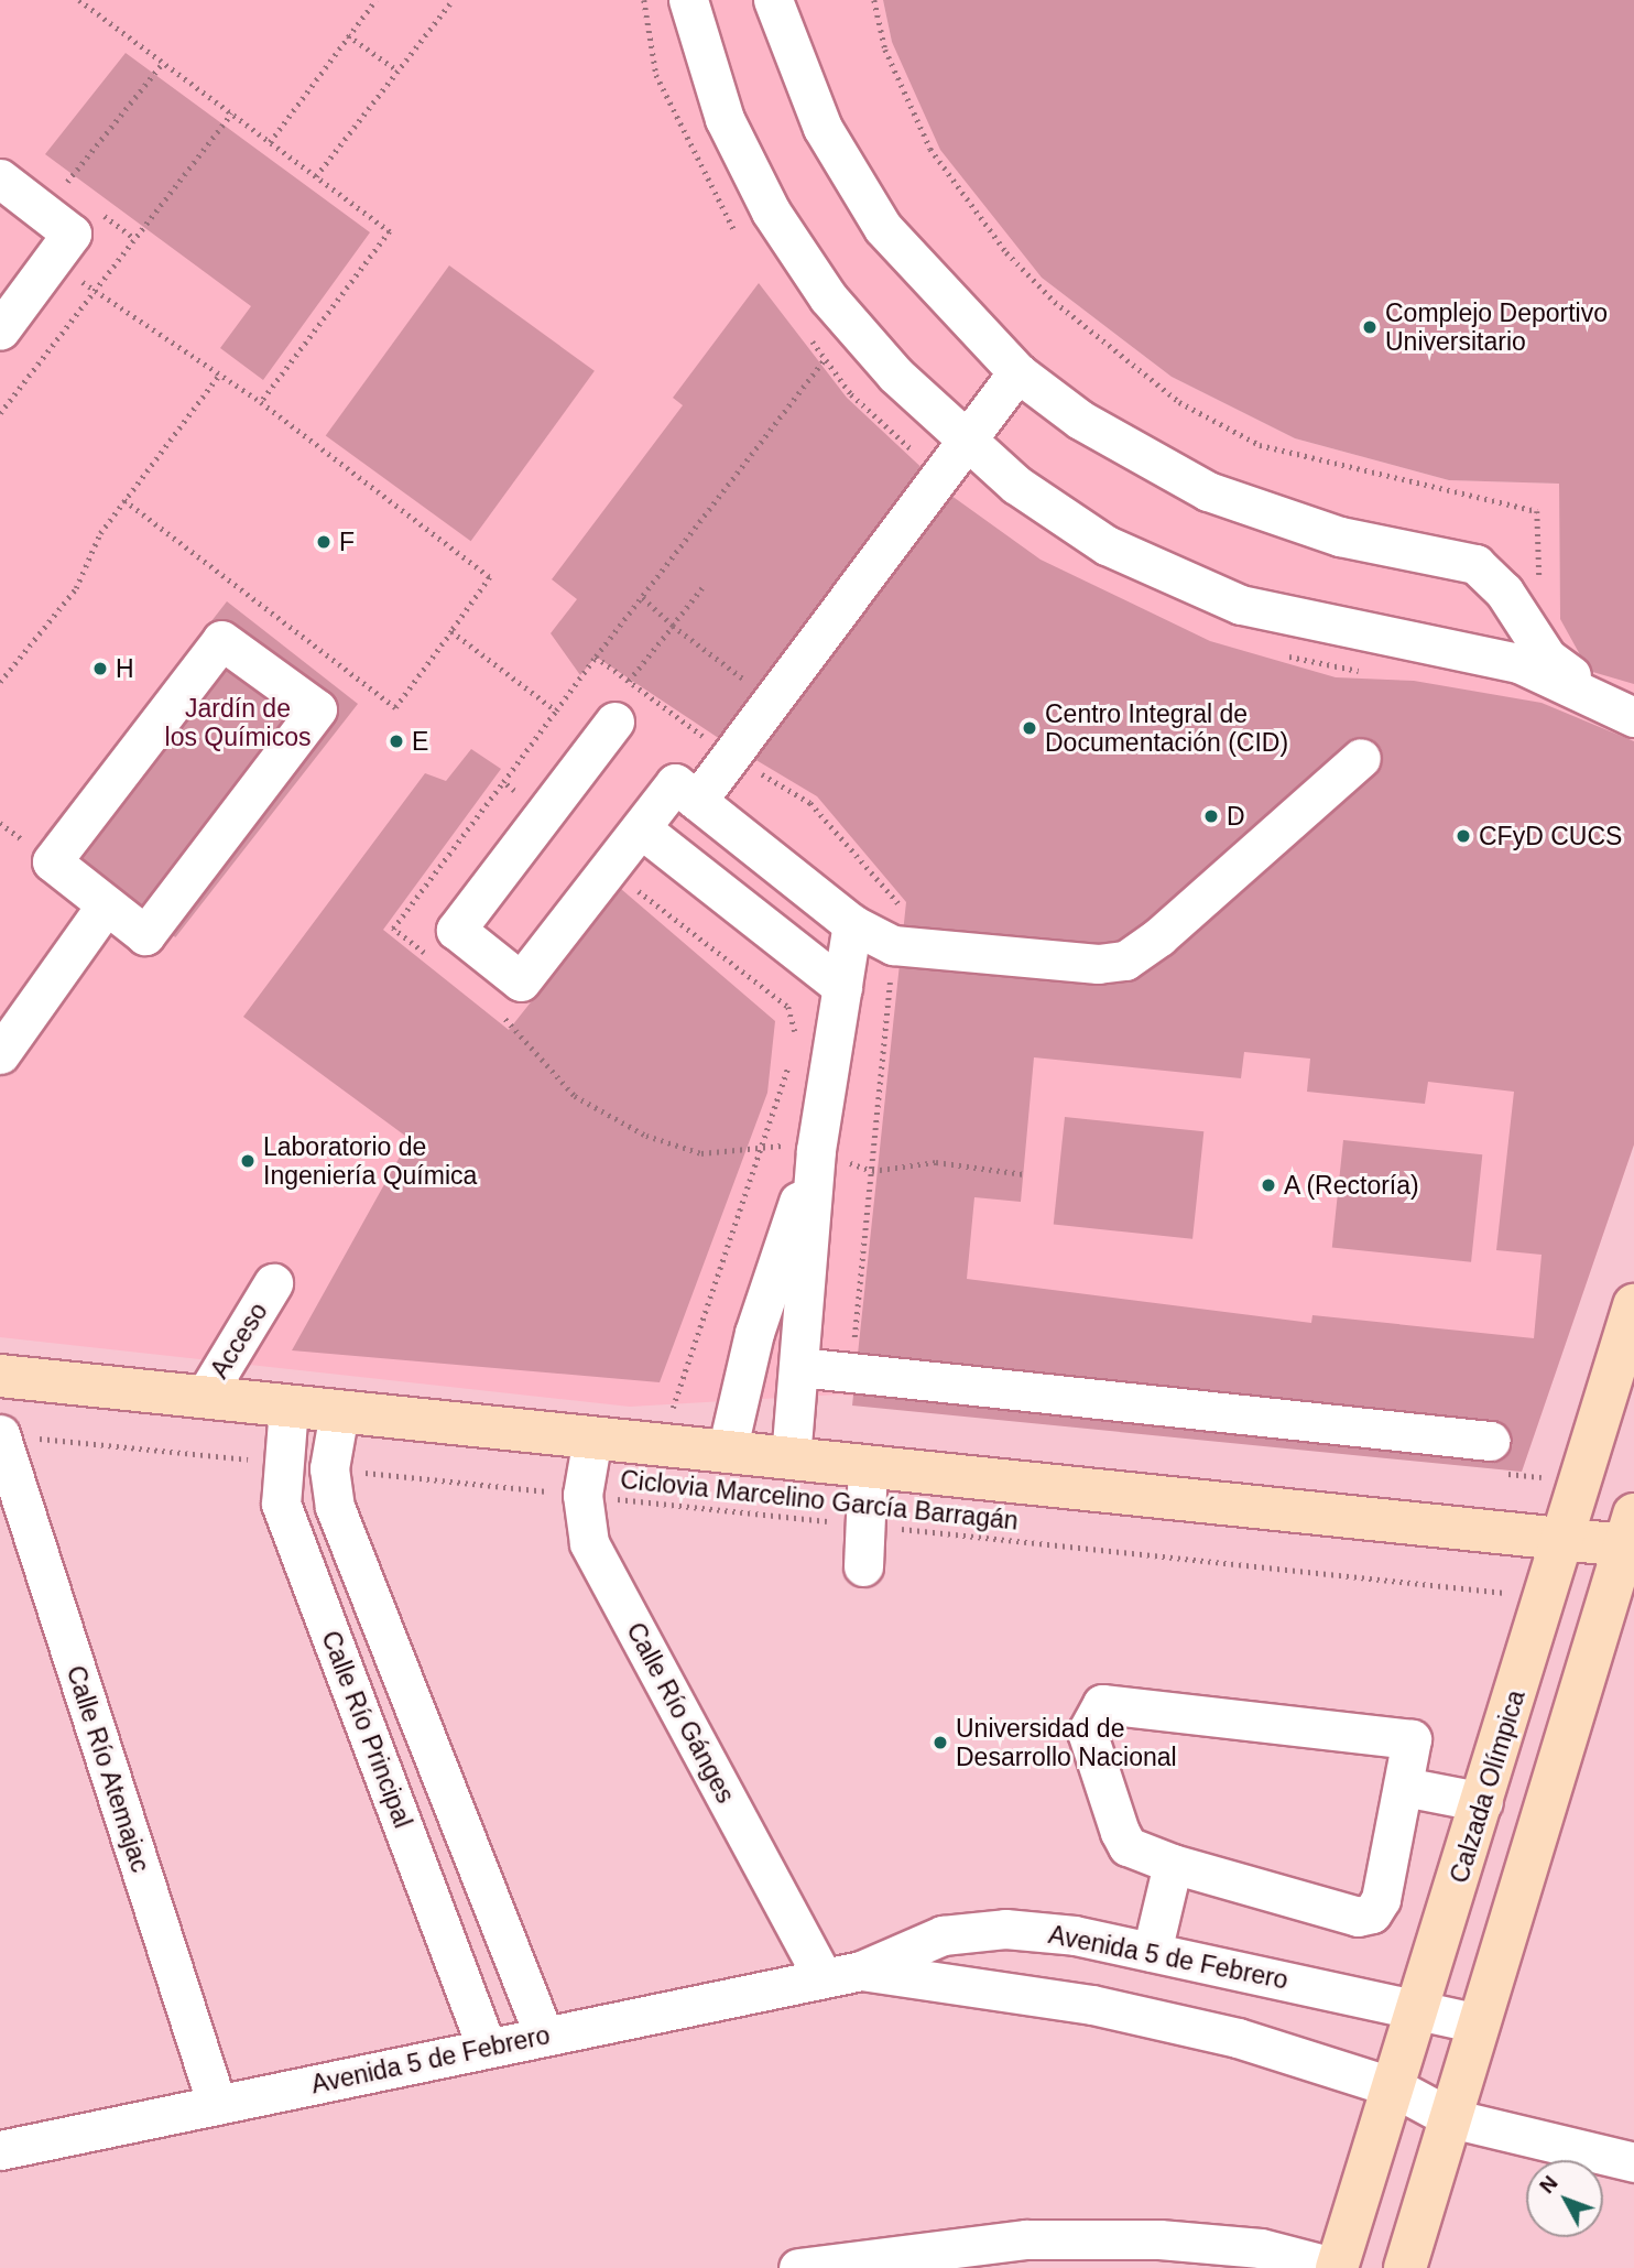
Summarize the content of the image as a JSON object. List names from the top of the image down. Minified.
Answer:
{"streets":{"main road":["Calzada Olímpica"],"street":["Acceso","Calle Río Gánges","Calle Río Principal","Calle Río Atemajac","Avenida 5 de Febrero"],"path":["Ciclovia Marcelino García Barragán"]},"crossings":[["Ciclovia Marcelino García Barragán","Calle Río Gánges"],["Ciclovia Marcelino García Barragán","Calle Río Principal"],["Ciclovia Marcelino García Barragán","Calzada Olímpica"],["Calle Río Gánges","Avenida 5 de Febrero"],["Calle Río Principal","Avenida 5 de Febrero"],["Calle Río Atemajac","Avenida 5 de Febrero"],["Calzada Olímpica","Avenida 5 de Febrero"]],"parks":["Jardín de los Químicos"],"places":["Complejo Deportivo Universitario","F","H","Centro Integral de Documentación (CID)","E","D","CFyD CUCS","Laboratorio de Ingeniería Química","A (Rectoría)","Universidad de Desarrollo Nacional"],"north":"top left"}
